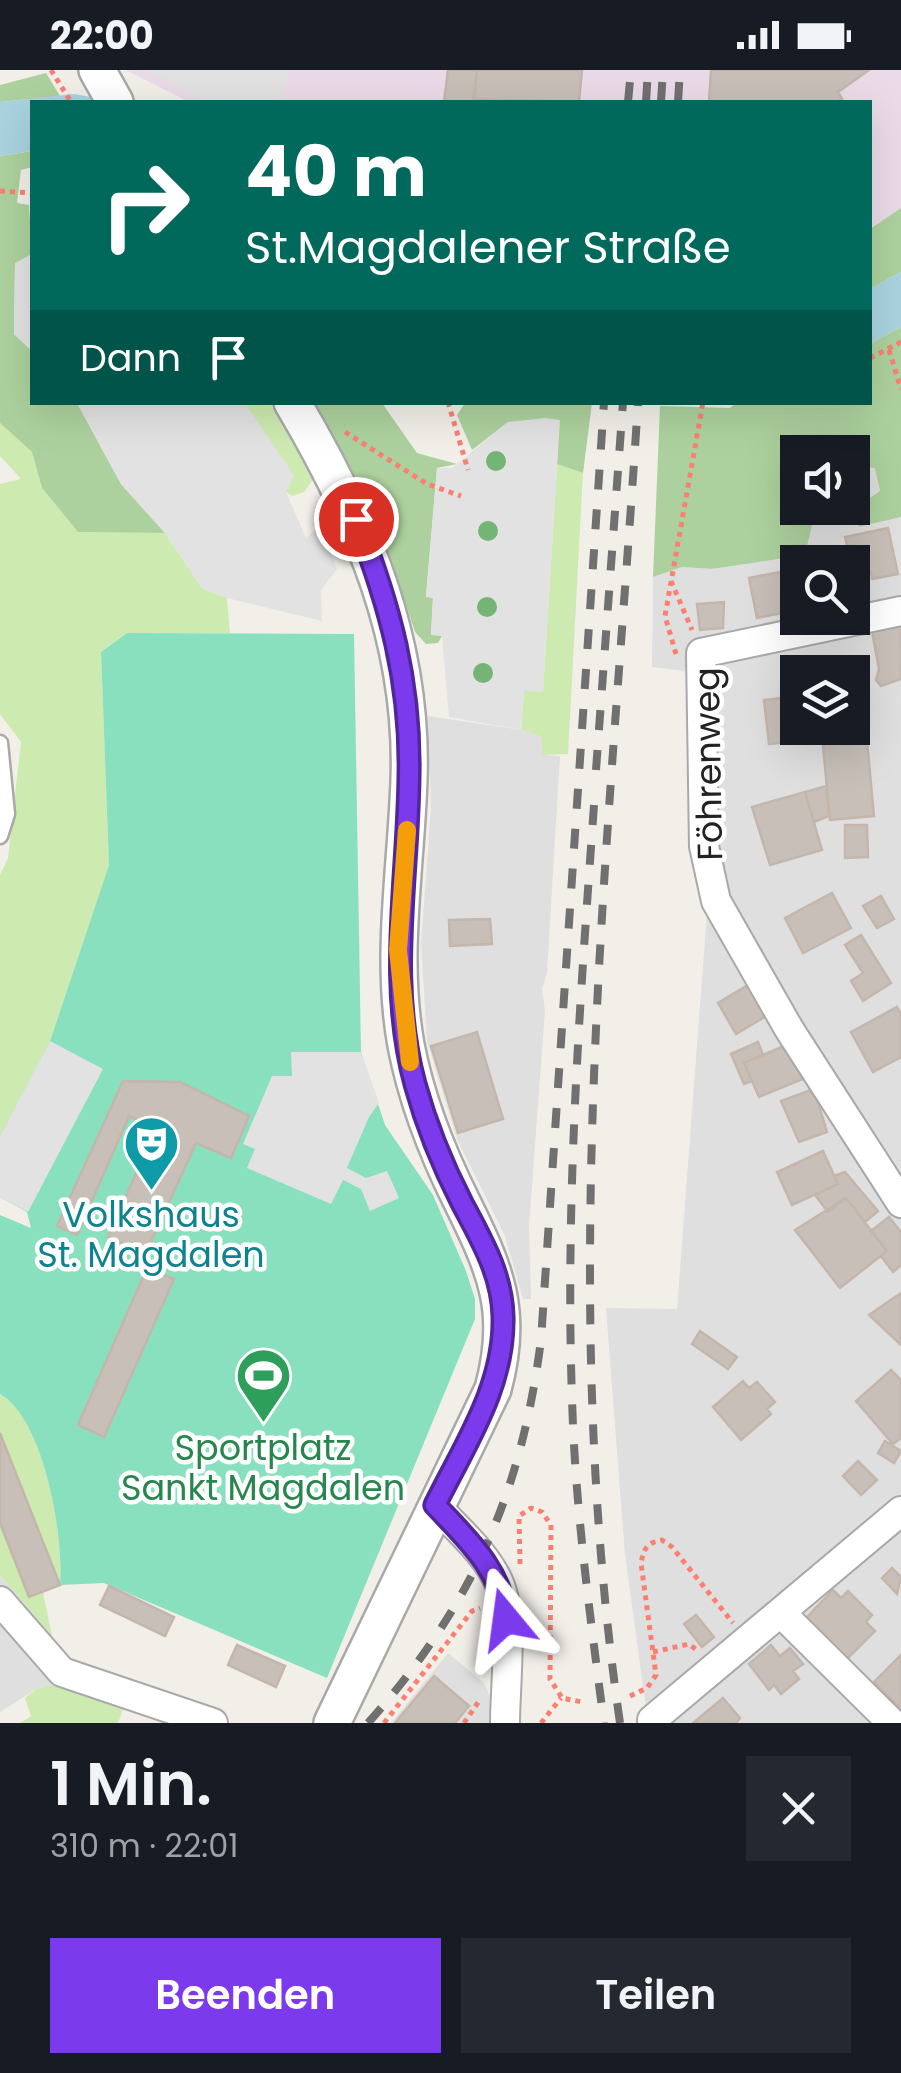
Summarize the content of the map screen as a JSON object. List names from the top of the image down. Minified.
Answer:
{"streets":{"street":["Föhrenweg"]},"places":{"theatre":["Volkshaus St. Magdalen"],"sports":["Sportplatz Sankt Magdalen"]},"page":{"status":"22:00","turn":["40 m","St.Magdalener Straße"],"then":"Dann","heading":["1 Min.","310 m · 22:01"],"buttons":["Beenden","Teilen"]}}
